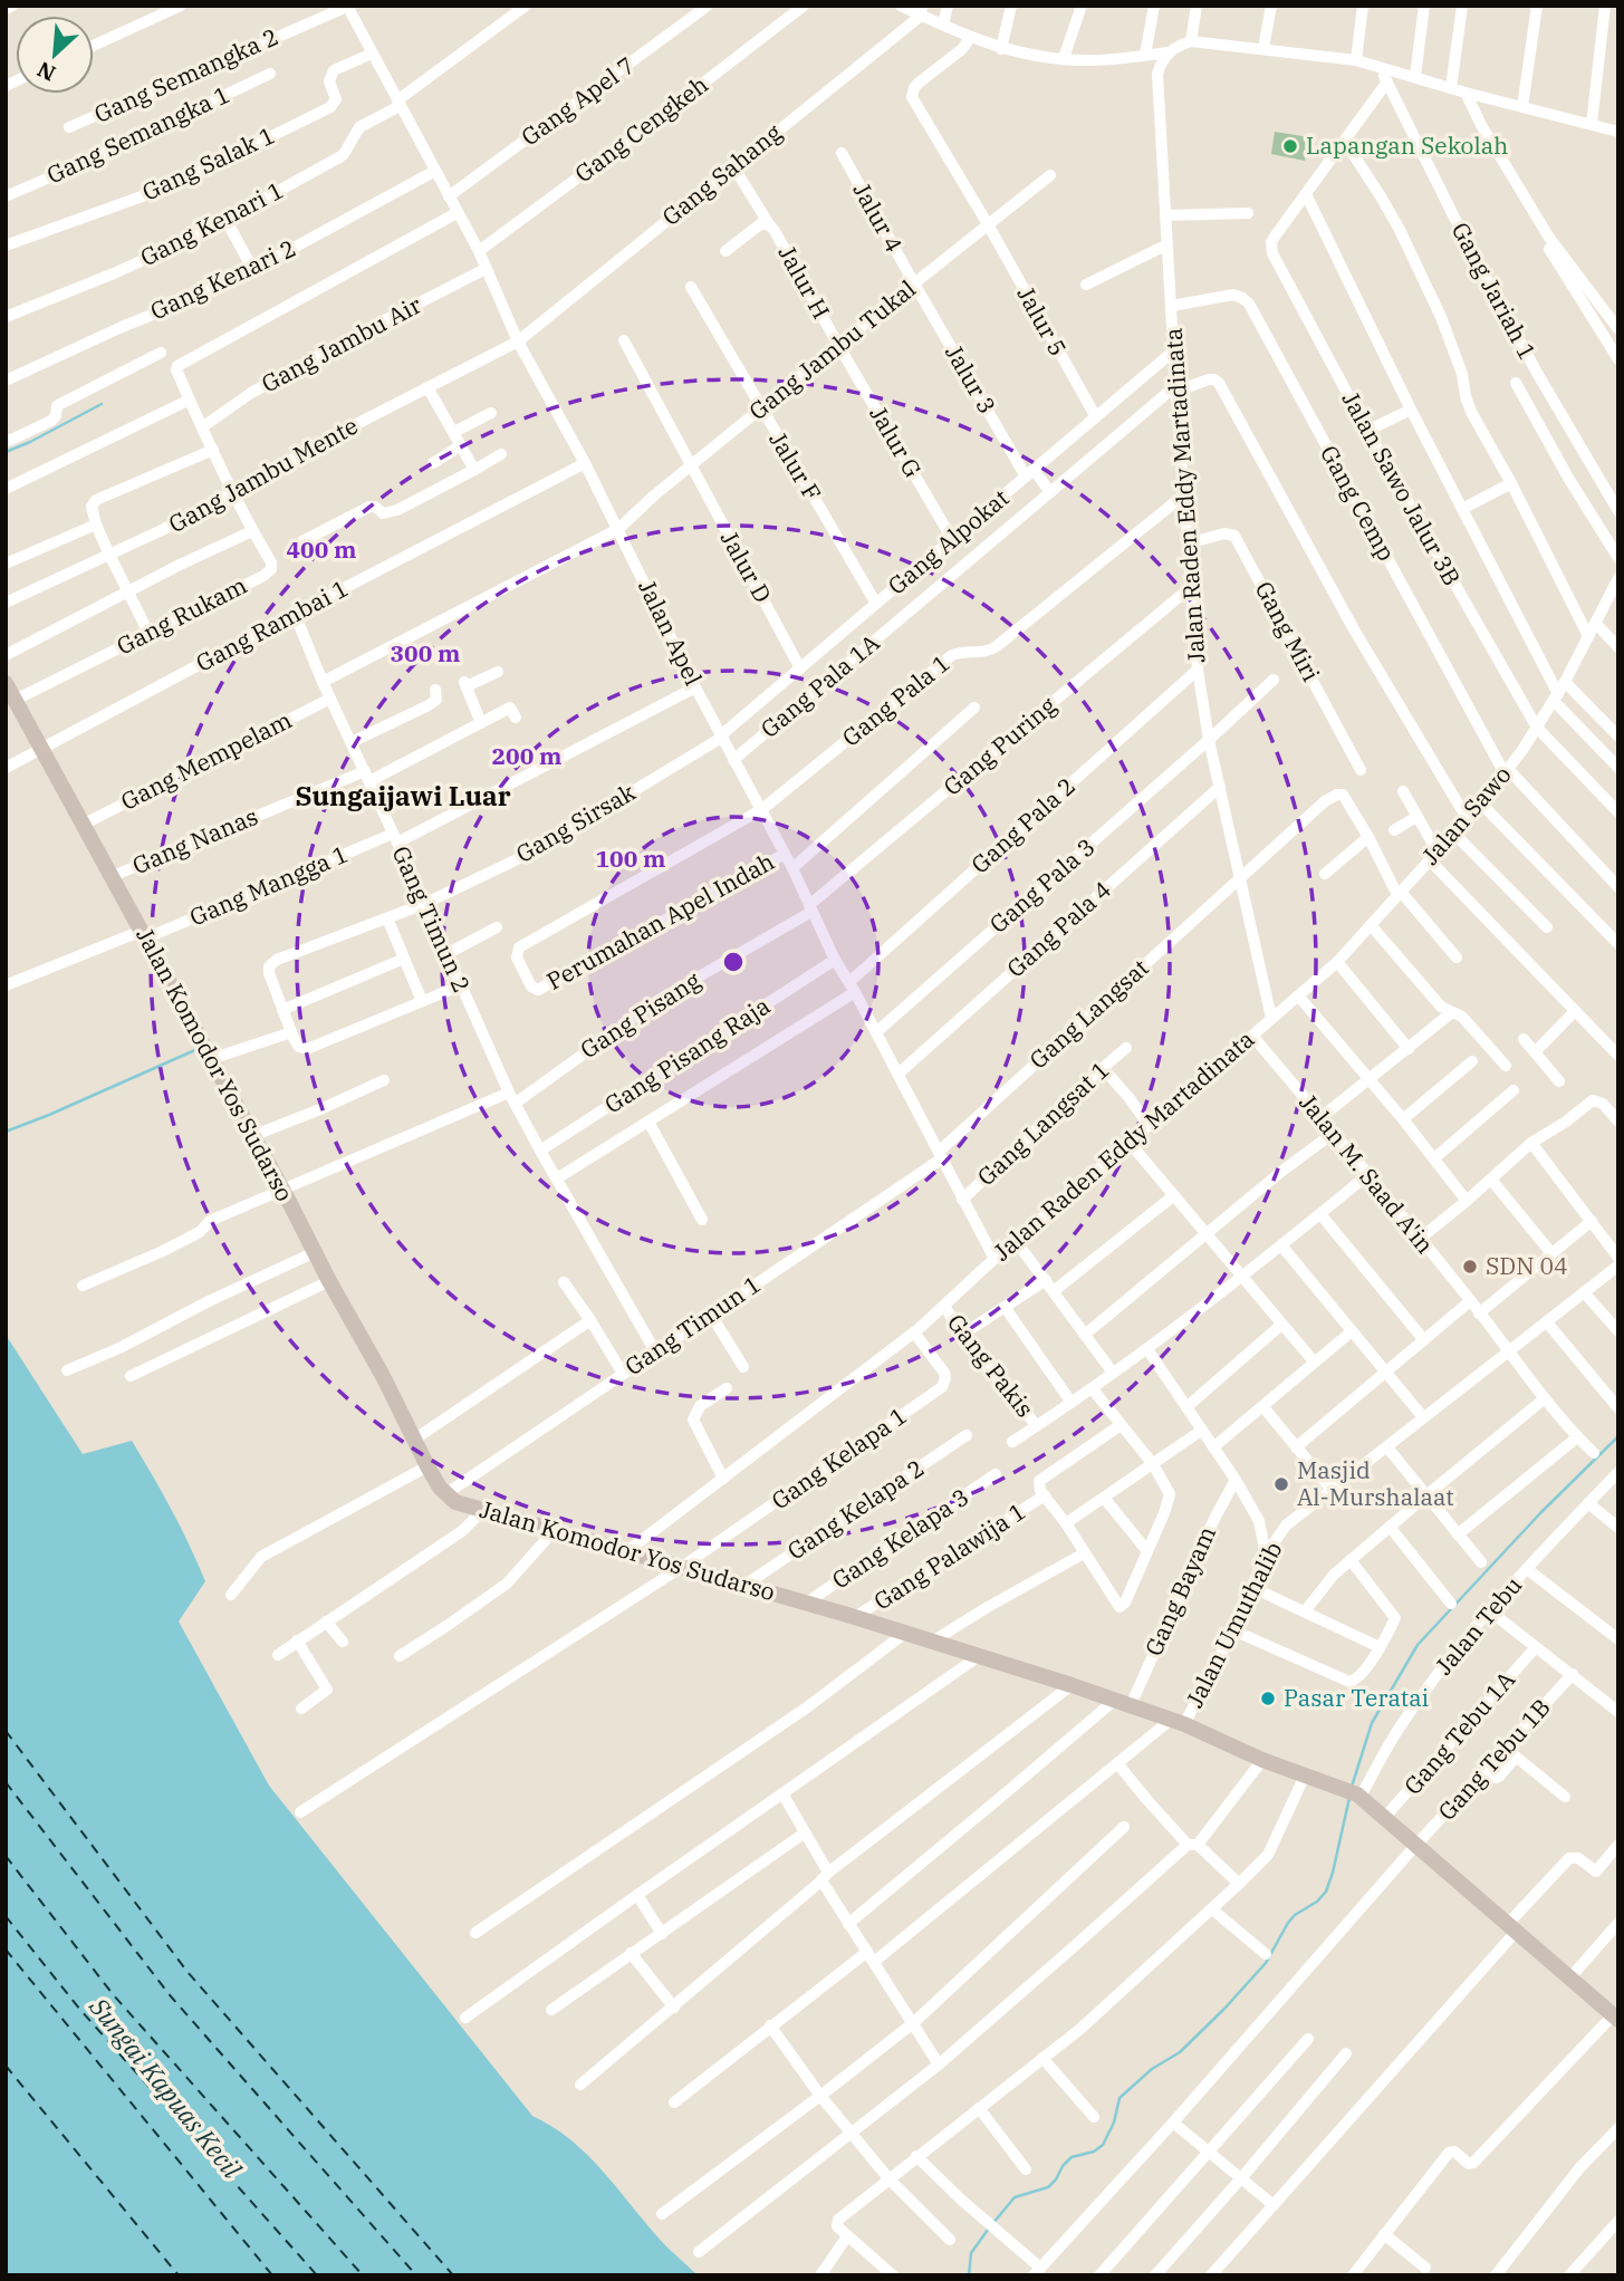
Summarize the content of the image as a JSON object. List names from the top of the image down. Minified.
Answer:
{"streets":{"street":["Gang Semangka 2","Gang Apel 7","Gang Cengkeh","Gang Semangka 1","Gang Salak 1","Gang Sahang","Jalur 4","Gang Kenari 1","Gang Kenari 2","Jalur H","Gang Jariah 1","Jalur 5","Gang Jambu Air","Gang Jambu Tukal","Jalur 3","Jalur G","Jalur F","Gang Jambu Mente","Jalan Sawo Jalur 3B","Jalan Raden Eddy Martadinata","Gang Cemp","Gang Alpokat","Jalur D","Gang Rukam","Gang Rambai 1","Gang Miri","Jalan Apel","Gang Pala 1A","Gang Pala 1","Gang Puring","Gang Mempelam","Jalan Sawo","Gang Sirsak","Gang Pala 2","Gang Nanas","Gang Mangga 1","Gang Pala 3","Gang Timun 2","Perumahan Apel Indah","Gang Pala 4","Gang Langsat","Gang Pisang","Gang Pisang Raja","Jalan Komodor Yos Sudarso","Gang Langsat 1","Jalan M. Saad A'in","Gang Timun 1","Gang Pakis","Gang Kelapa 1","Gang Kelapa 2","Gang Kelapa 3","Gang Palawija 1","Gang Bayam","Jalan Umuthalib","Jalan Tebu","Gang Tebu 1A","Gang Tebu 1B"]},"crossings":[["Gang Semangka 2","Jalan Apel"],["Gang Apel 7","Jalan Apel"],["Gang Cengkeh","Jalan Apel"],["Gang Salak 1","Jalan Apel"],["Gang Sahang","Gang Jambu Mente"],["Gang Sahang","Jalan Apel"],["Jalur 4","Gang Jambu Tukal"],["Jalur 4","Jalur 3"],["Gang Kenari 1","Jalan Apel"],["Gang Kenari 2","Jalan Apel"],["Jalur H","Gang Jambu Tukal"],["Jalur H","Jalur G"],["Jalur 5","Gang Jambu Tukal"],["Jalur 5","Gang Alpokat"],["Gang Jambu Air","Gang Rukam"],["Gang Jambu Air","Jalan Apel"],["Gang Jambu Tukal","Jalur 3"],["Gang Jambu Tukal","Jalur G"],["Gang Jambu Tukal","Jalur F"],["Gang Jambu Tukal","Jalur D"],["Gang Jambu Tukal","Jalan Apel"],["Jalur 3","Gang Alpokat"],["Jalur 3","Gang Pala 1A"],["Jalur G","Gang Alpokat"],["Jalur F","Gang Alpokat"],["Gang Jambu Mente","Gang Rukam"],["Gang Jambu Mente","Jalan Apel"],["Jalan Sawo Jalur 3B","Jalan Sawo"],["Jalan Raden Eddy Martadinata","Gang Cemp"],["Jalan Raden Eddy Martadinata","Gang Alpokat"],["Jalan Raden Eddy Martadinata","Gang Miri"],["Jalan Raden Eddy Martadinata","Jalan Apel"],["Jalan Raden Eddy Martadinata","Gang Pala 1A"],["Jalan Raden Eddy Martadinata","Gang Pala 1"],["Jalan Raden Eddy Martadinata","Gang Puring"],["Jalan Raden Eddy Martadinata","Jalan Sawo"],["Jalan Raden Eddy Martadinata","Gang Pala 2"],["Jalan Raden Eddy Martadinata","Gang Pala 3"],["Jalan Raden Eddy Martadinata","Gang Pala 4"],["Jalan Raden Eddy Martadinata","Gang Langsat"],["Jalan Raden Eddy Martadinata","Jalan Komodor Yos Sudarso"],["Jalan Raden Eddy Martadinata","Jalan M. Saad A'in"],["Jalan Raden Eddy Martadinata","Gang Pakis"],["Jalan Raden Eddy Martadinata","Gang Kelapa 1"],["Gang Cemp","Jalan Sawo"],["Gang Alpokat","Jalur D"],["Gang Alpokat","Jalan Apel"],["Gang Alpokat","Gang Sirsak"],["Gang Rukam","Jalan Apel"],["Gang Rukam","Jalan Komodor Yos Sudarso"],["Gang Rambai 1","Jalan Apel"],["Gang Rambai 1","Gang Timun 2"],["Gang Rambai 1","Jalan Komodor Yos Sudarso"],["Jalan Apel","Gang Pala 1A"],["Jalan Apel","Gang Pala 1"],["Jalan Apel","Gang Puring"],["Jalan Apel","Gang Sirsak"],["Jalan Apel","Gang Pala 2"],["Jalan Apel","Gang Mangga 1"],["Jalan Apel","Gang Pala 3"],["Jalan Apel","Perumahan Apel Indah"],["Jalan Apel","Gang Pala 4"],["Jalan Apel","Gang Langsat"],["Jalan Apel","Gang Pisang"],["Jalan Apel","Gang Pisang Raja"],["Jalan Apel","Gang Langsat 1"],["Jalan Apel","Gang Timun 1"],["Gang Pala 1","Perumahan Apel Indah"],["Gang Puring","Gang Pisang"],["Gang Mempelam","Gang Timun 2"],["Gang Mempelam","Jalan Komodor Yos Sudarso"],["Gang Sirsak","Gang Timun 2"],["Gang Nanas","Gang Timun 2"],["Gang Nanas","Jalan Komodor Yos Sudarso"],["Gang Mangga 1","Gang Timun 2"],["Gang Mangga 1","Jalan Komodor Yos Sudarso"],["Gang Timun 2","Gang Pisang"],["Gang Timun 2","Gang Pisang Raja"],["Gang Timun 2","Gang Timun 1"],["Gang Langsat","Gang Timun 1"],["Gang Pisang","Jalan Komodor Yos Sudarso"],["Jalan Komodor Yos Sudarso","Gang Timun 1"],["Jalan Komodor Yos Sudarso","Gang Kelapa 1"],["Jalan Komodor Yos Sudarso","Gang Kelapa 2"],["Jalan Komodor Yos Sudarso","Gang Kelapa 3"],["Jalan Komodor Yos Sudarso","Gang Palawija 1"],["Jalan Komodor Yos Sudarso","Gang Bayam"],["Jalan Komodor Yos Sudarso","Jalan Umuthalib"],["Jalan Komodor Yos Sudarso","Jalan Tebu"],["Jalan Komodor Yos Sudarso","Gang Tebu 1A"],["Jalan Komodor Yos Sudarso","Gang Tebu 1B"],["Jalan M. Saad A'in","Jalan Umuthalib"]],"districts":["Sungaijawi Luar"],"water":["Sungai Kapuas Kecil"],"places":["Lapangan Sekolah","SDN 04","Masjid Al-Murshalaat","Pasar Teratai"],"north":"bottom left","rings":["400 m","300 m","200 m","100 m"]}
